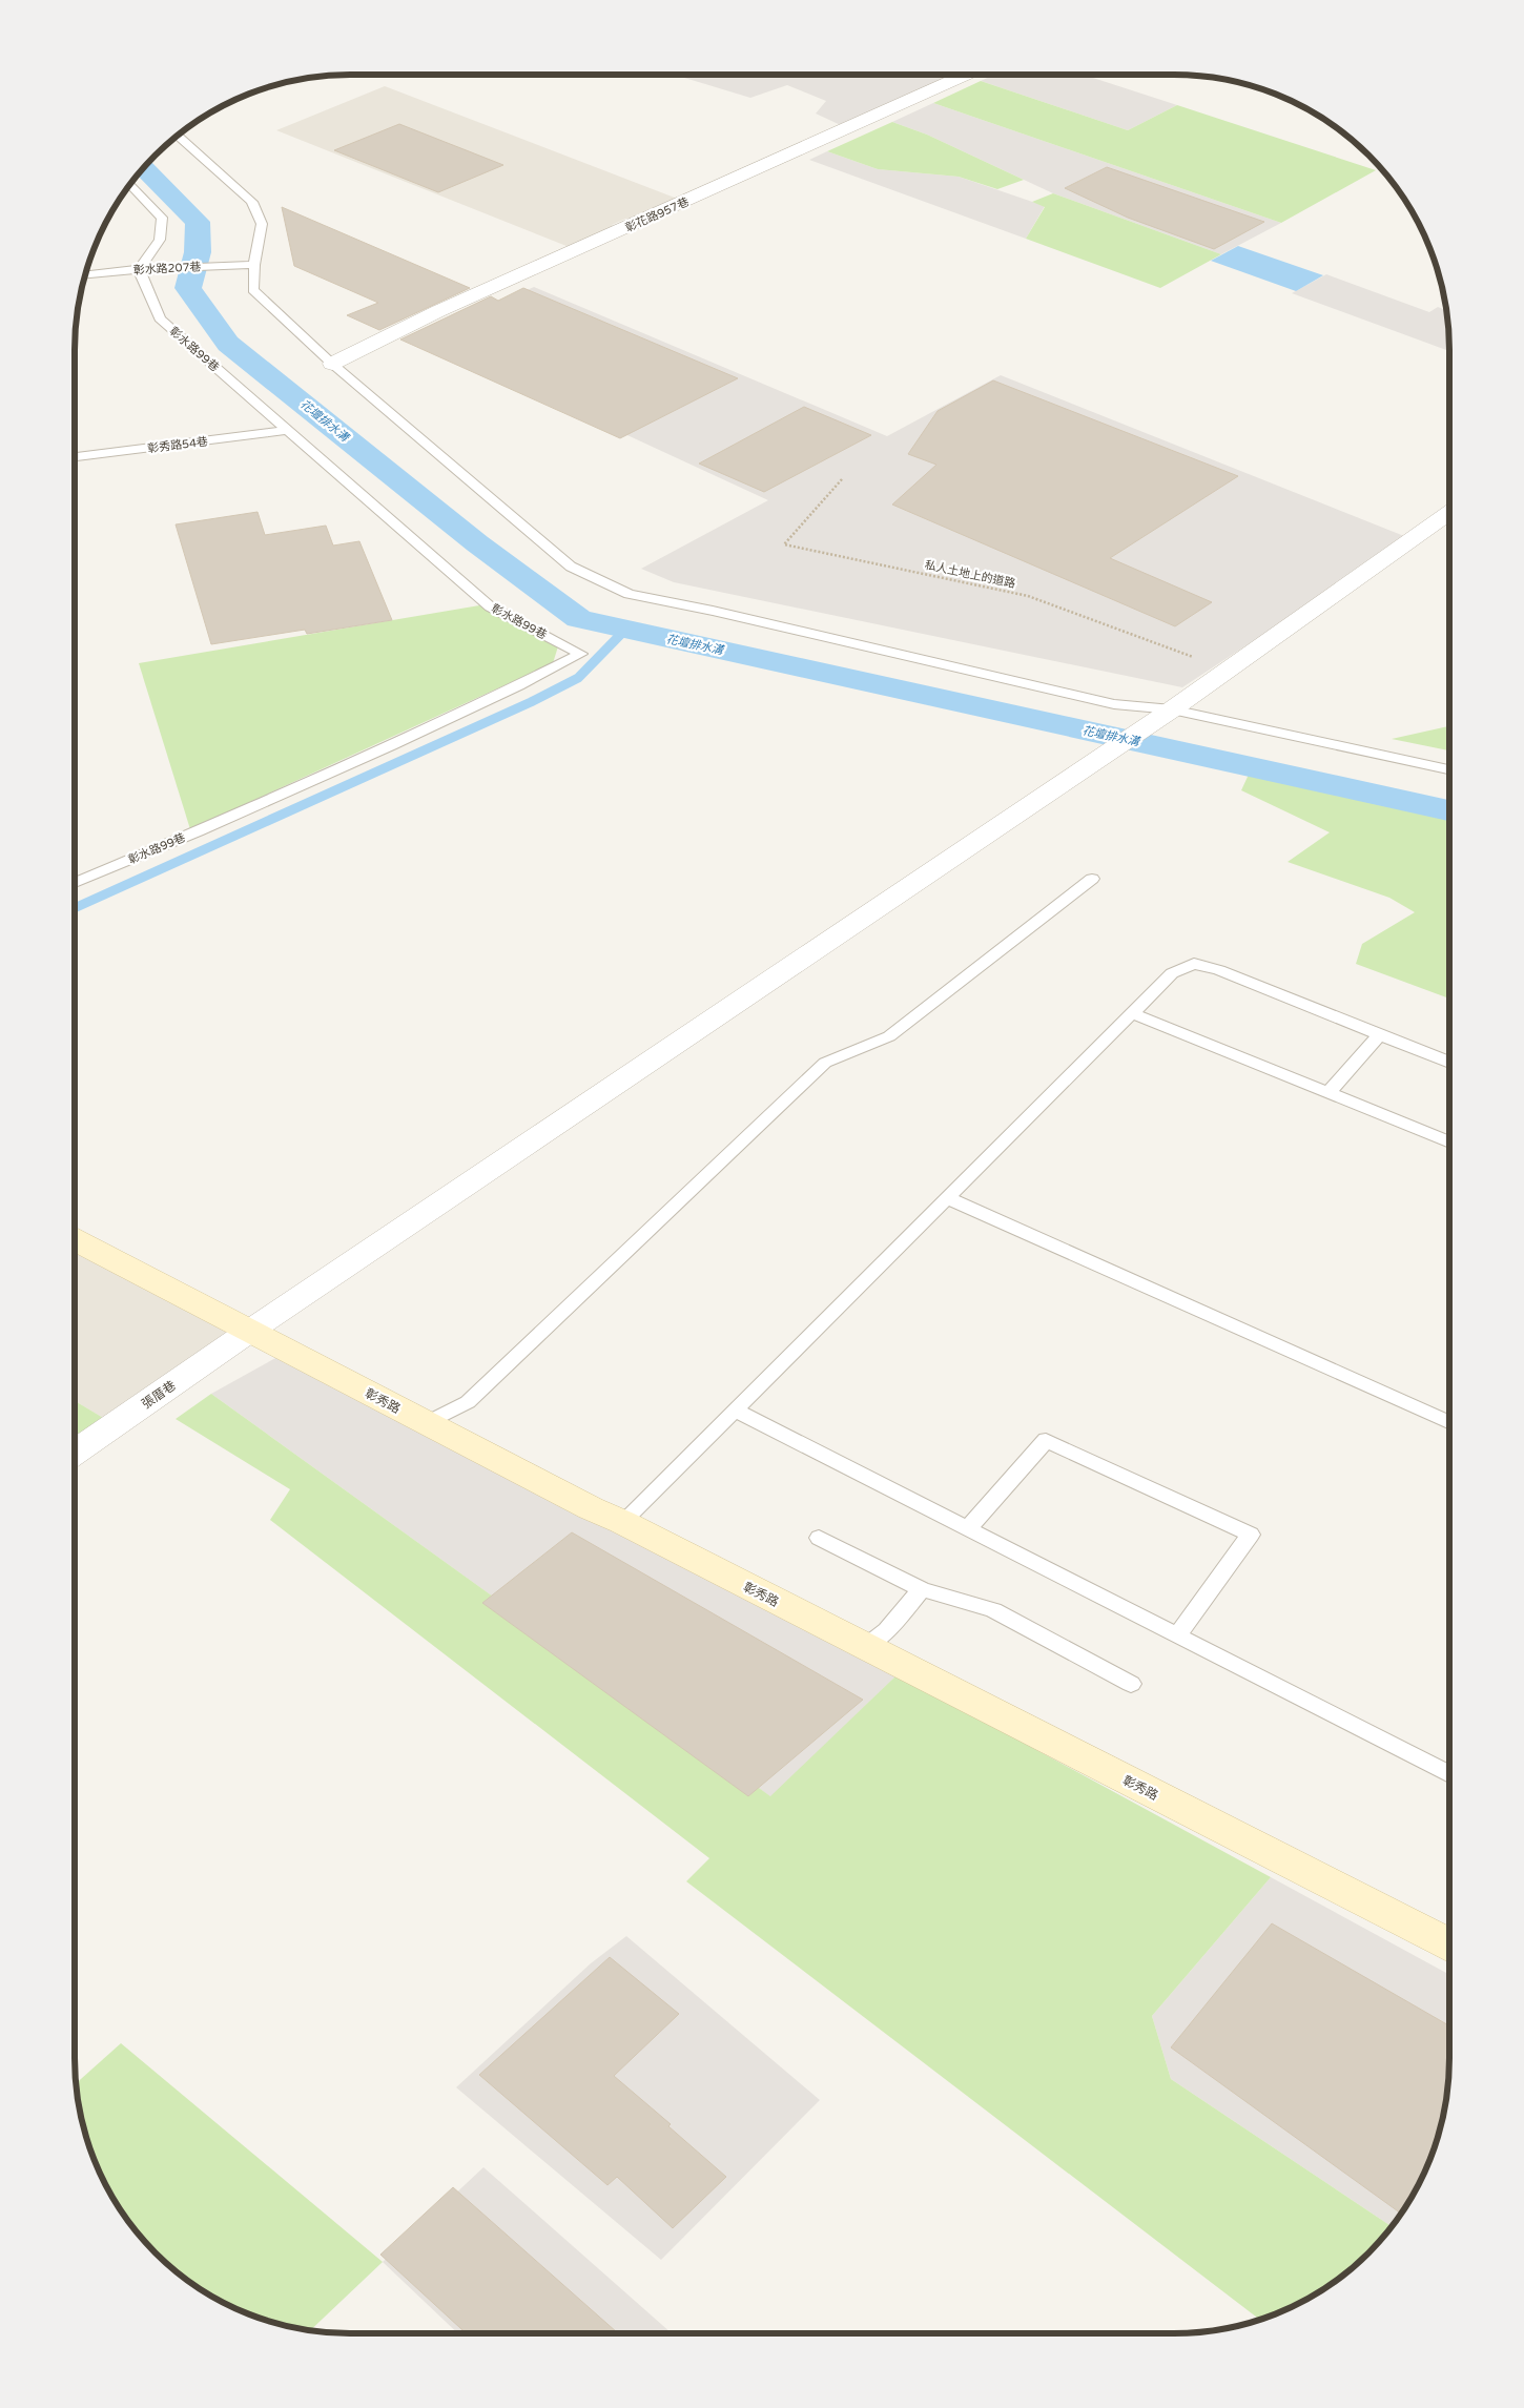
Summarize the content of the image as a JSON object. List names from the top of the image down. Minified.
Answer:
{"streets":{"street":["彰花路957巷","張厝巷","彰秀路"],"lane":["彰水路207巷","彰水路99巷","彰秀路54巷"],"path":["私人土地上的道路"]},"crossings":[["彰水路207巷","彰水路99巷"],["彰水路99巷","彰秀路54巷"],["私人土地上的道路","張厝巷"],["張厝巷","彰秀路"]],"water":["花壇排水溝"]}
